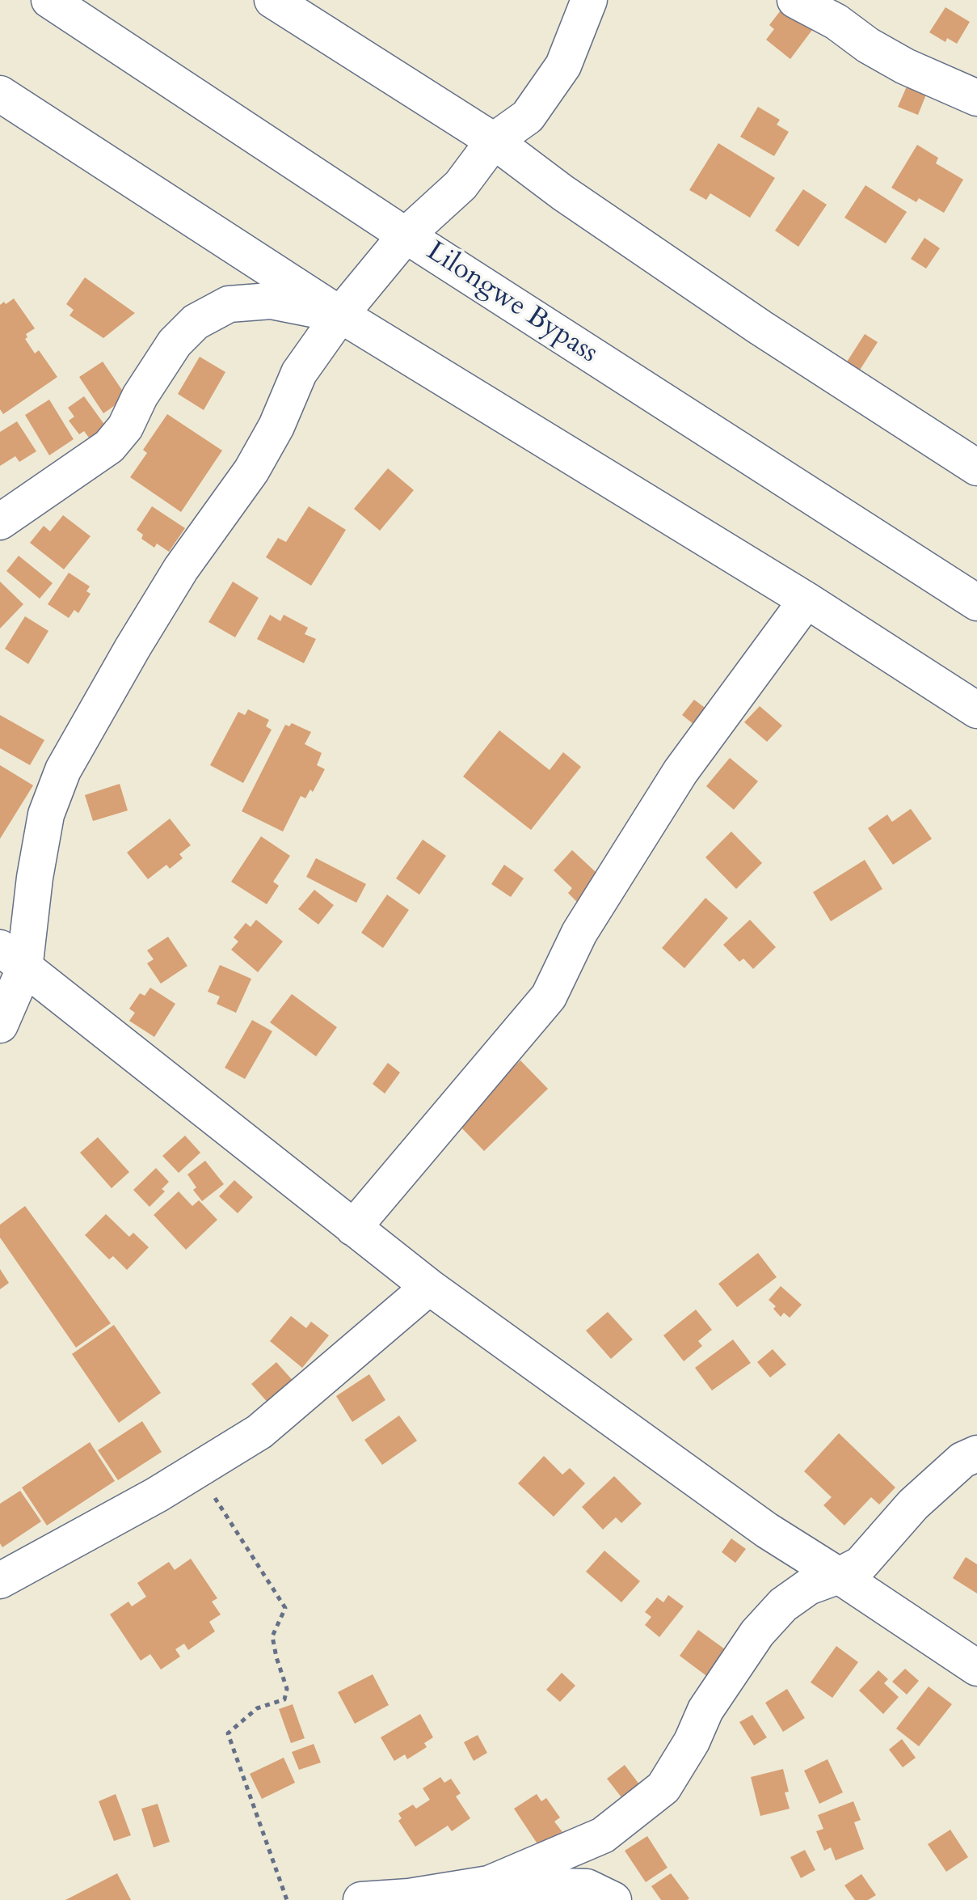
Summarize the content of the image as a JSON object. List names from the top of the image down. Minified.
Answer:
{"streets":{"street":["Lilongwe Bypass"]}}
